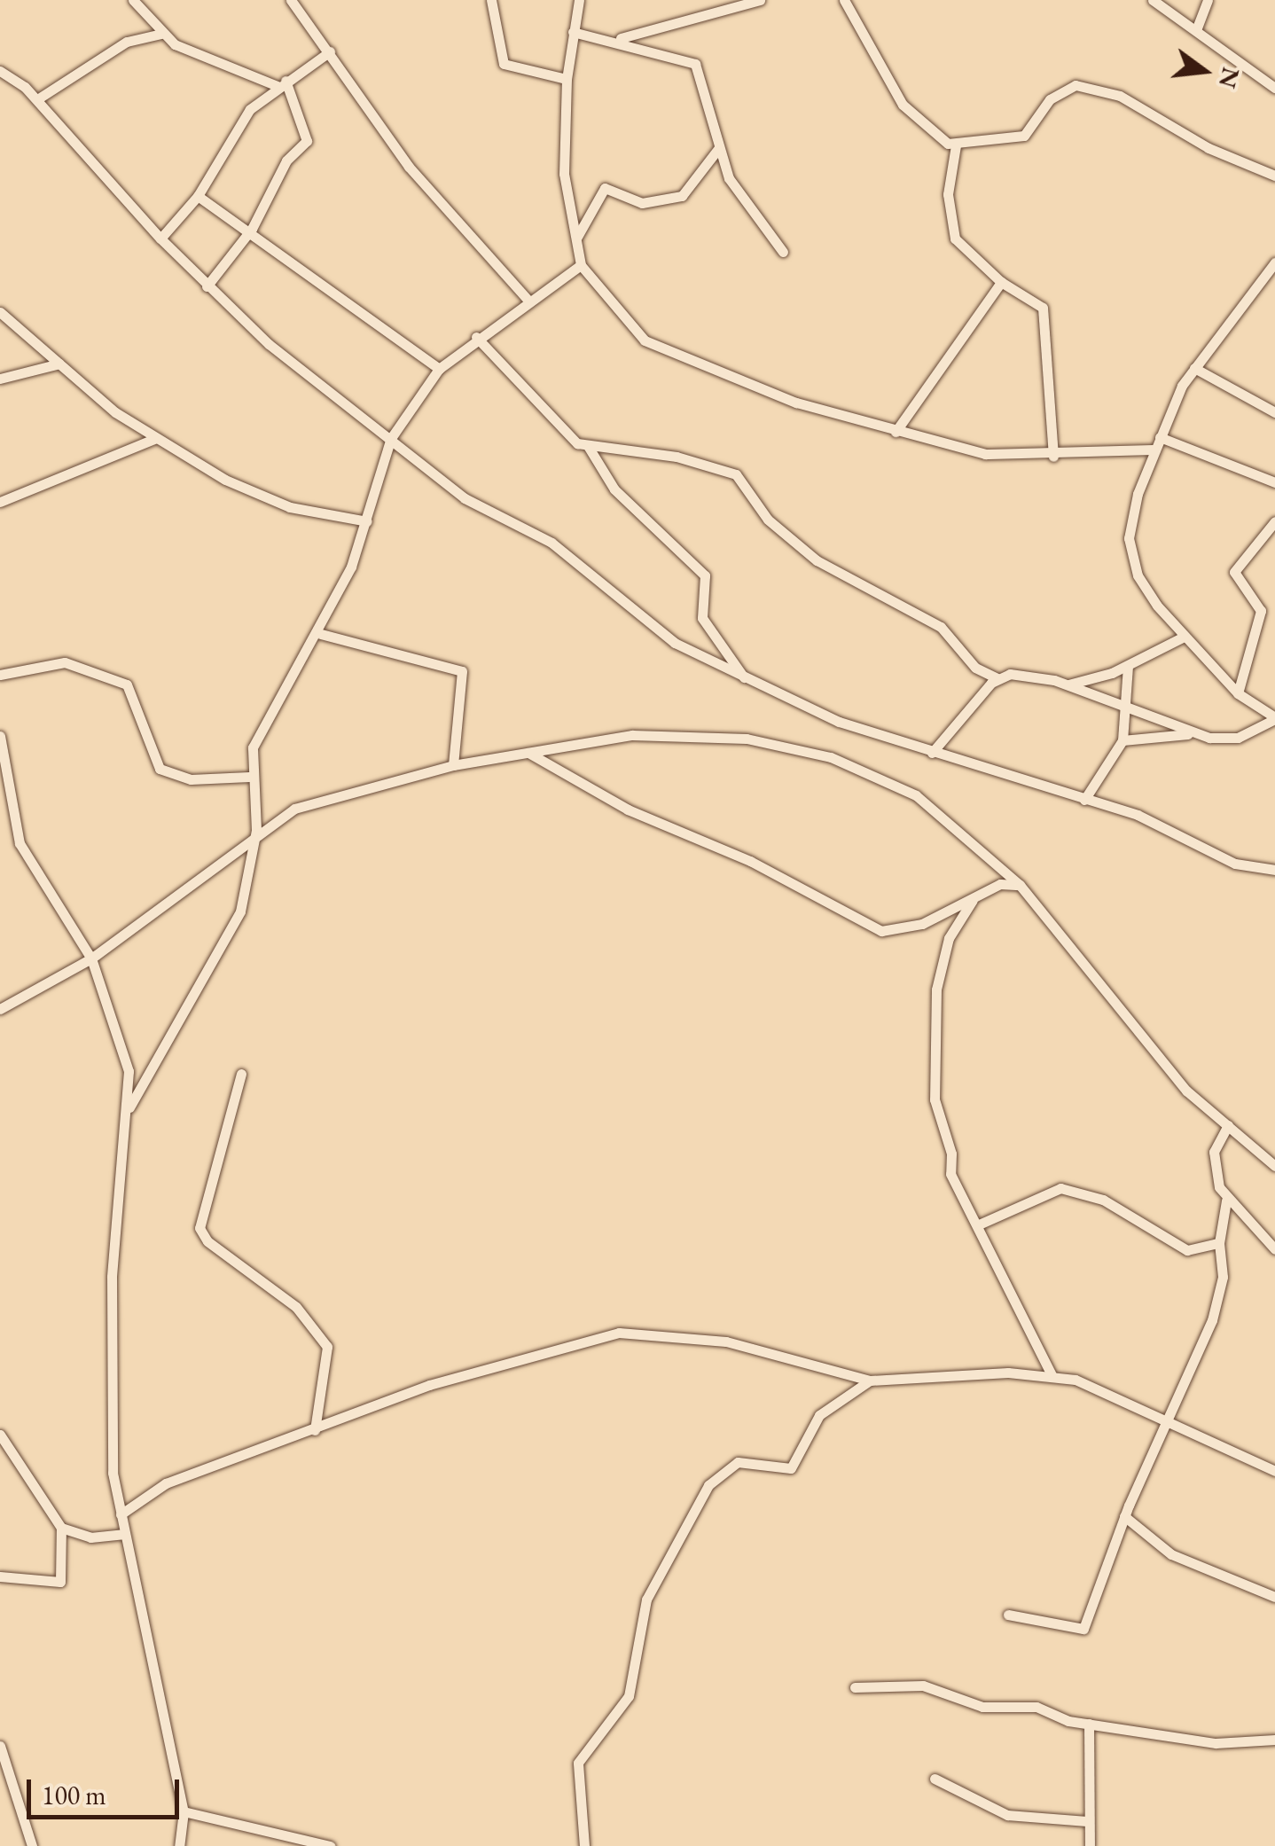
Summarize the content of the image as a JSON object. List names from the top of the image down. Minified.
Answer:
{"scale_bar":"100 m","north":"right"}
